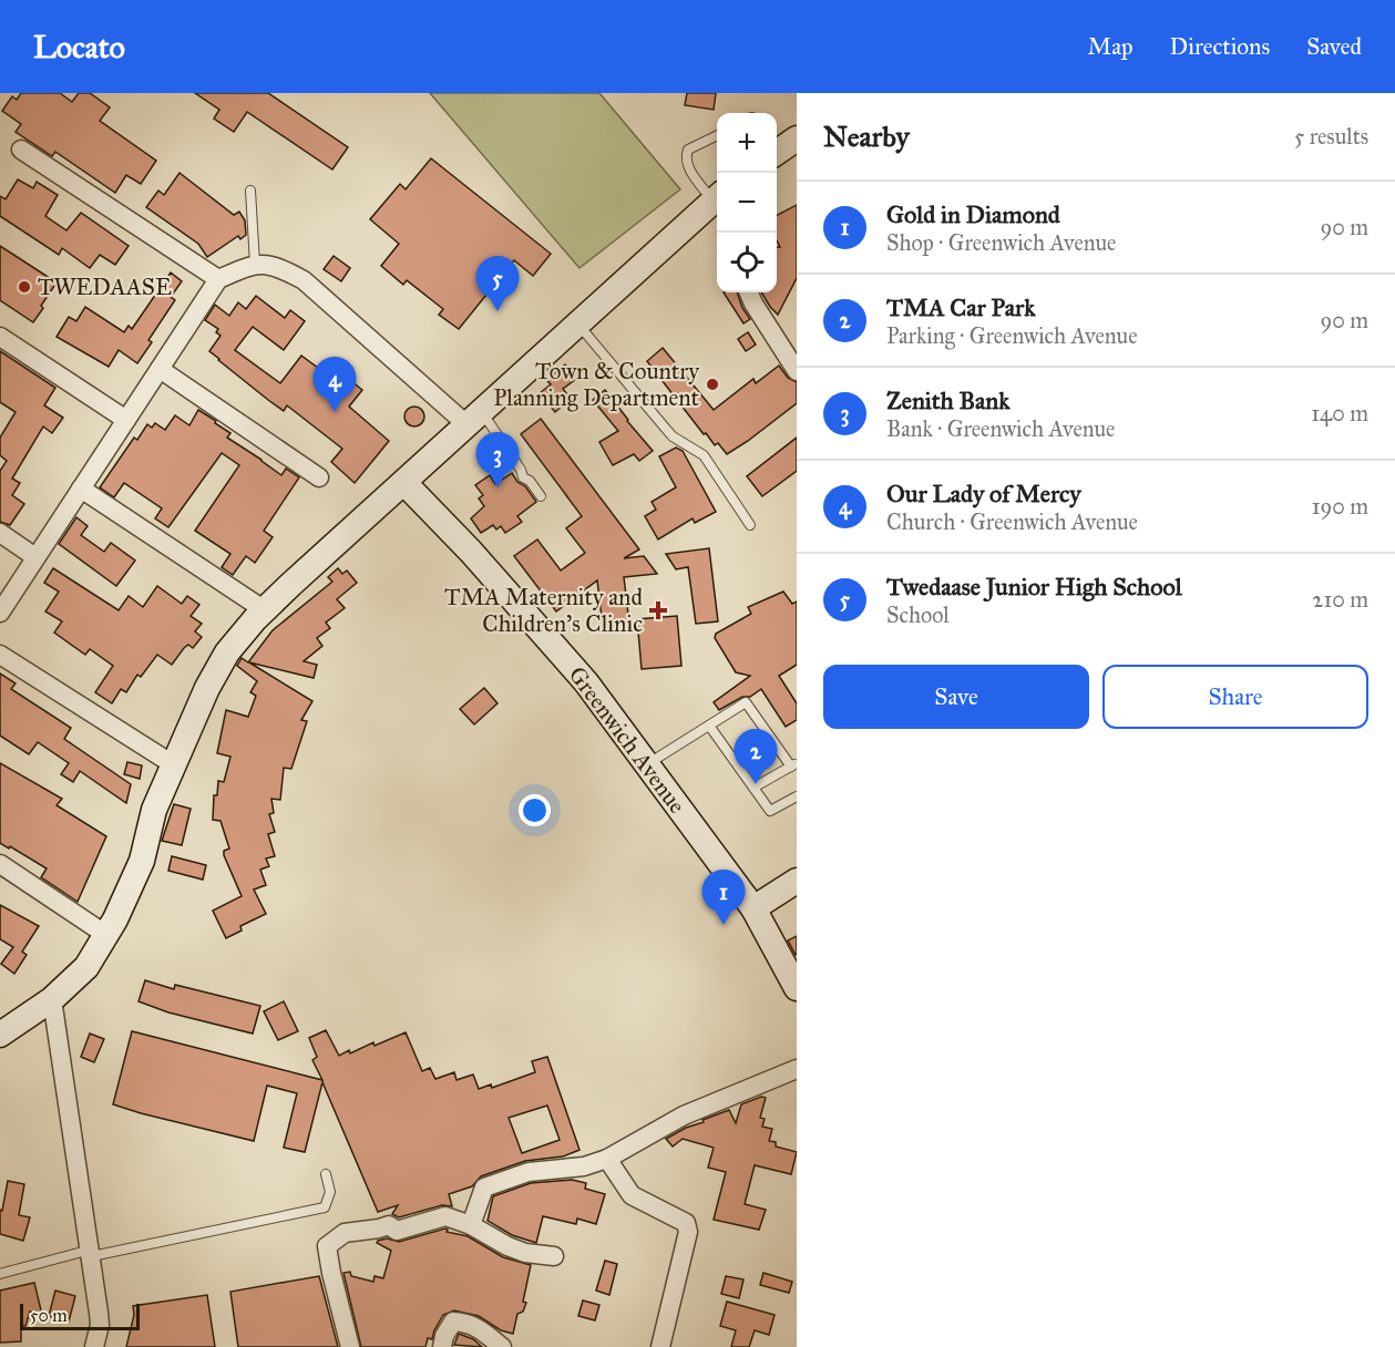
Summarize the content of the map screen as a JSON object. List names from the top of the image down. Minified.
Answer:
{"streets":{"street":["Greenwich Avenue"]},"places":{"other":["TWEDAASE","Town & Country Planning Department"],"health":["TMA Maternity and Children's Clinic"]},"scale_bar":"50 m","page":{"header":"Locato","nav":["Map","Directions","Saved"],"heading":["Nearby","5 results"],"map_buttons":["+","−"],"list":[{"mark":"1","name":"Gold in Diamond","note":"Shop · Greenwich Avenue","value":"90 m"},{"mark":"2","name":"TMA Car Park","note":"Parking · Greenwich Avenue","value":"90 m"},{"mark":"3","name":"Zenith Bank","note":"Bank · Greenwich Avenue","value":"140 m"},{"mark":"4","name":"Our Lady of Mercy","note":"Church · Greenwich Avenue","value":"190 m"},{"mark":"5","name":"Twedaase Junior High School","note":"School","value":"210 m"}],"pins":["5","4","3","2","1"],"buttons":["Save","Share"],"scale":"50 m"}}
